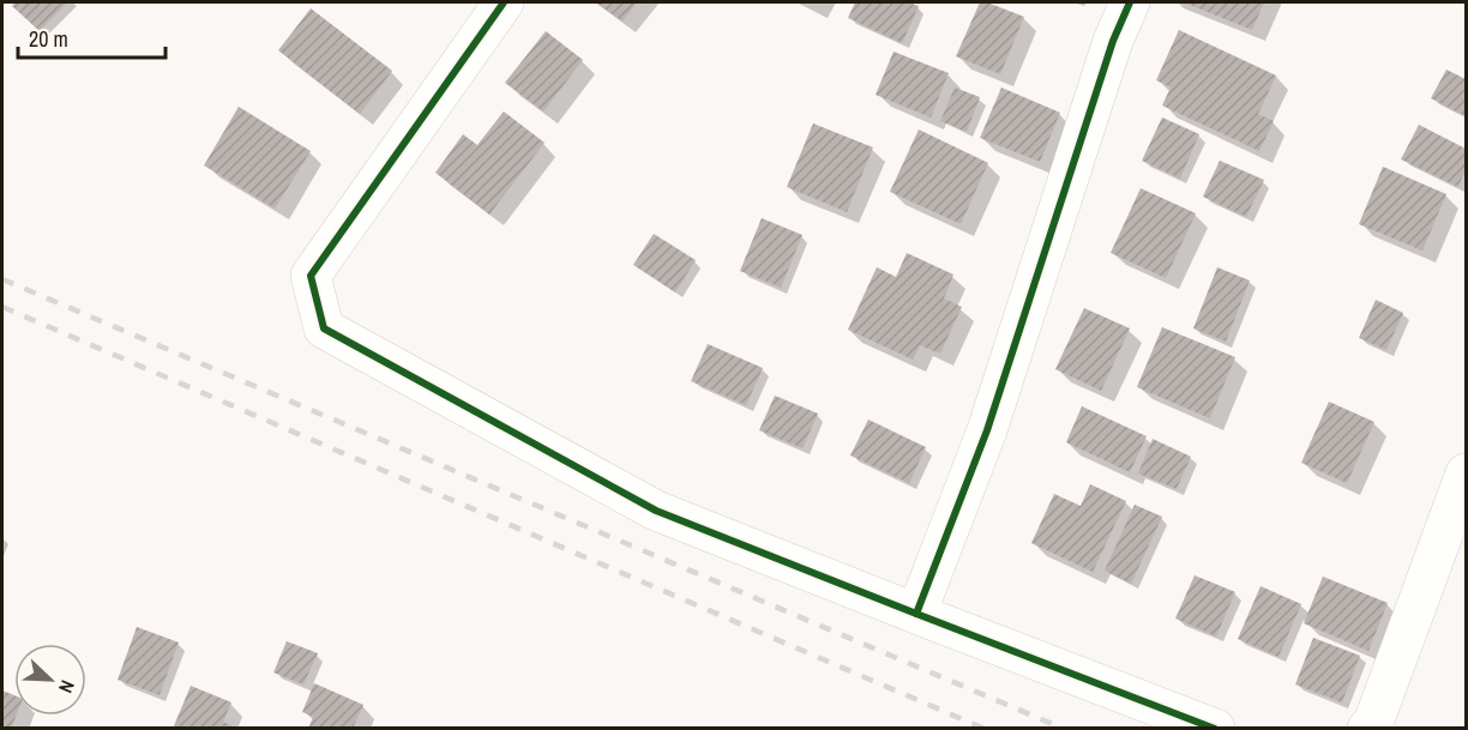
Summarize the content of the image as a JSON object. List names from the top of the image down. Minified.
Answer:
{"scale_bar":"20 m","north":"bottom right"}
